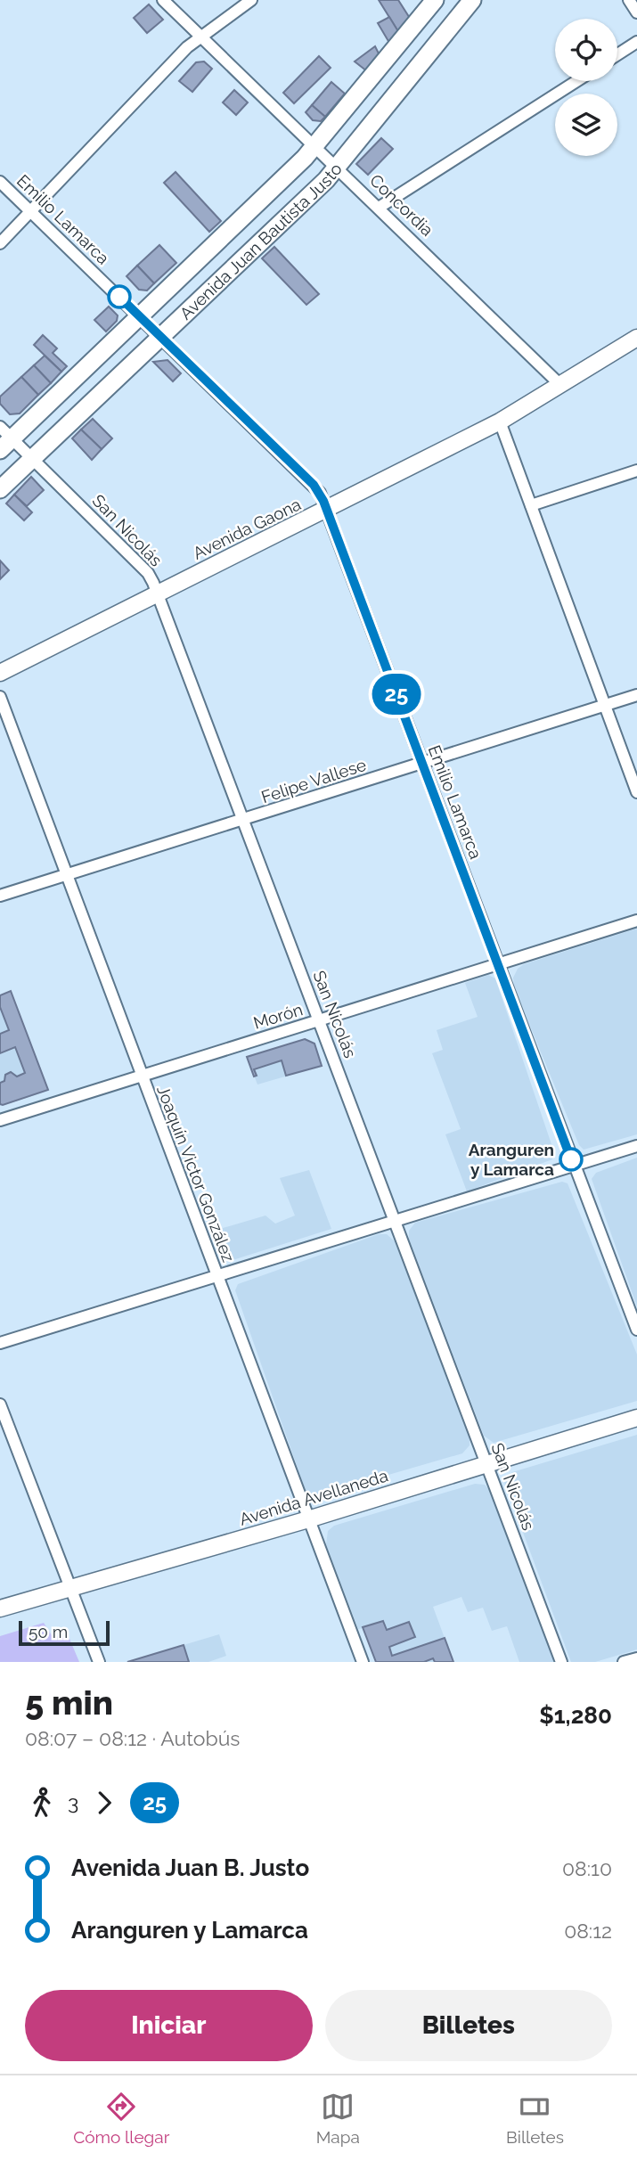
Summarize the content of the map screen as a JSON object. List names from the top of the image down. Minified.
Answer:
{"streets":{"main road":["Avenida Juan Bautista Justo","Avenida Gaona","Avenida Avellaneda"],"street":["Concordia","Emilio Lamarca","San Nicolás","Felipe Vallese","Morón","Joaquín Victor González"]},"crossings":[["Concordia","Avenida Juan Bautista Justo"],["Concordia","Avenida Gaona"],["Emilio Lamarca","Avenida Juan Bautista Justo"],["Emilio Lamarca","Avenida Gaona"],["Emilio Lamarca","Felipe Vallese"],["Emilio Lamarca","Morón"],["Avenida Juan Bautista Justo","San Nicolás"],["Avenida Gaona","San Nicolás"],["San Nicolás","Felipe Vallese"],["San Nicolás","Morón"],["San Nicolás","Avenida Avellaneda"],["Felipe Vallese","Joaquín Victor González"],["Morón","Joaquín Victor González"],["Joaquín Victor González","Avenida Avellaneda"]],"places":["Aranguren y Lamarca"],"lines":["bus line 25"],"scale_bar":"50 m","page":{"on_map":"25","scale":"50 m","heading":["5 min","08:07 – 08:12 · Autobús","$1,280"],"legs":["3","25"],"list":[{"name":"Avenida Juan B. Justo","value":"08:10"},{"name":"Aranguren y Lamarca","value":"08:12"}],"buttons":["Iniciar","Billetes"],"tabs":["Cómo llegar","Mapa","Billetes"]}}
